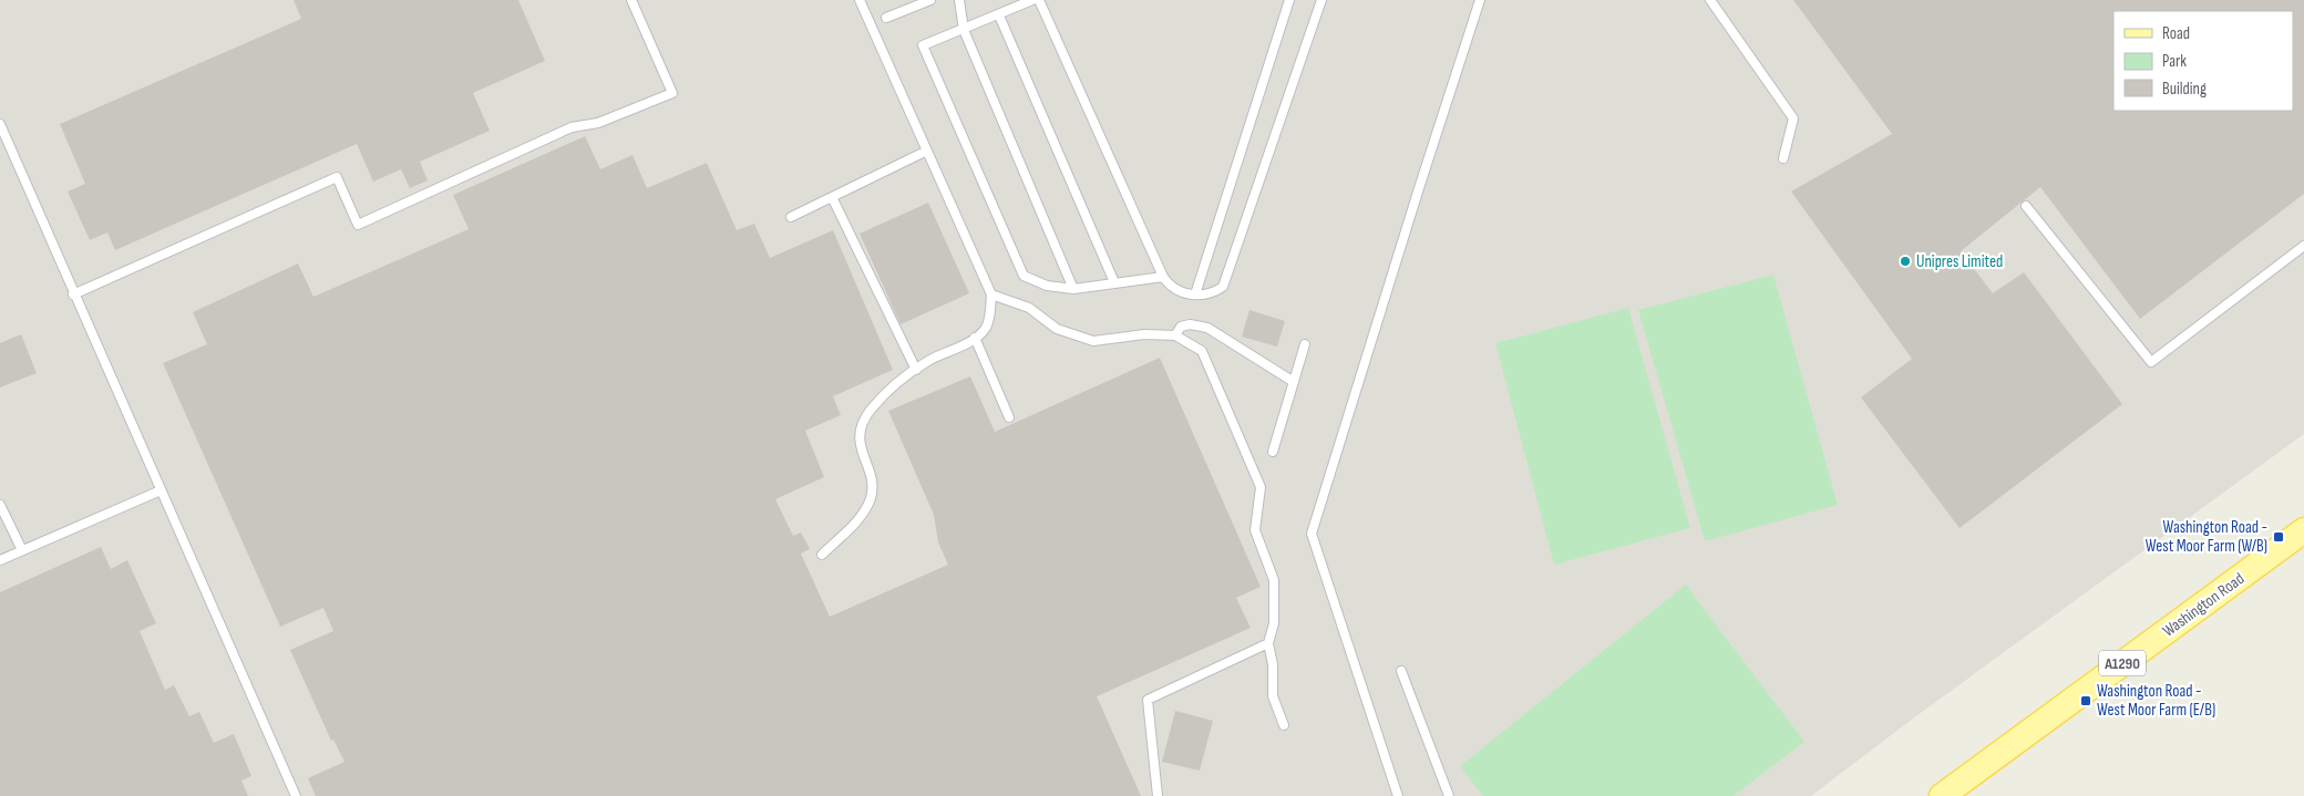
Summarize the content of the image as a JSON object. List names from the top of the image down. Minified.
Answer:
{"streets":{"main road":["Washington Road","A1290"]},"places":{"other":["Unipres Limited"],"transit":["Washington Road - West Moor Farm (W/B)","Washington Road - West Moor Farm (E/B)"]},"legend":["Road","Park","Building"]}
